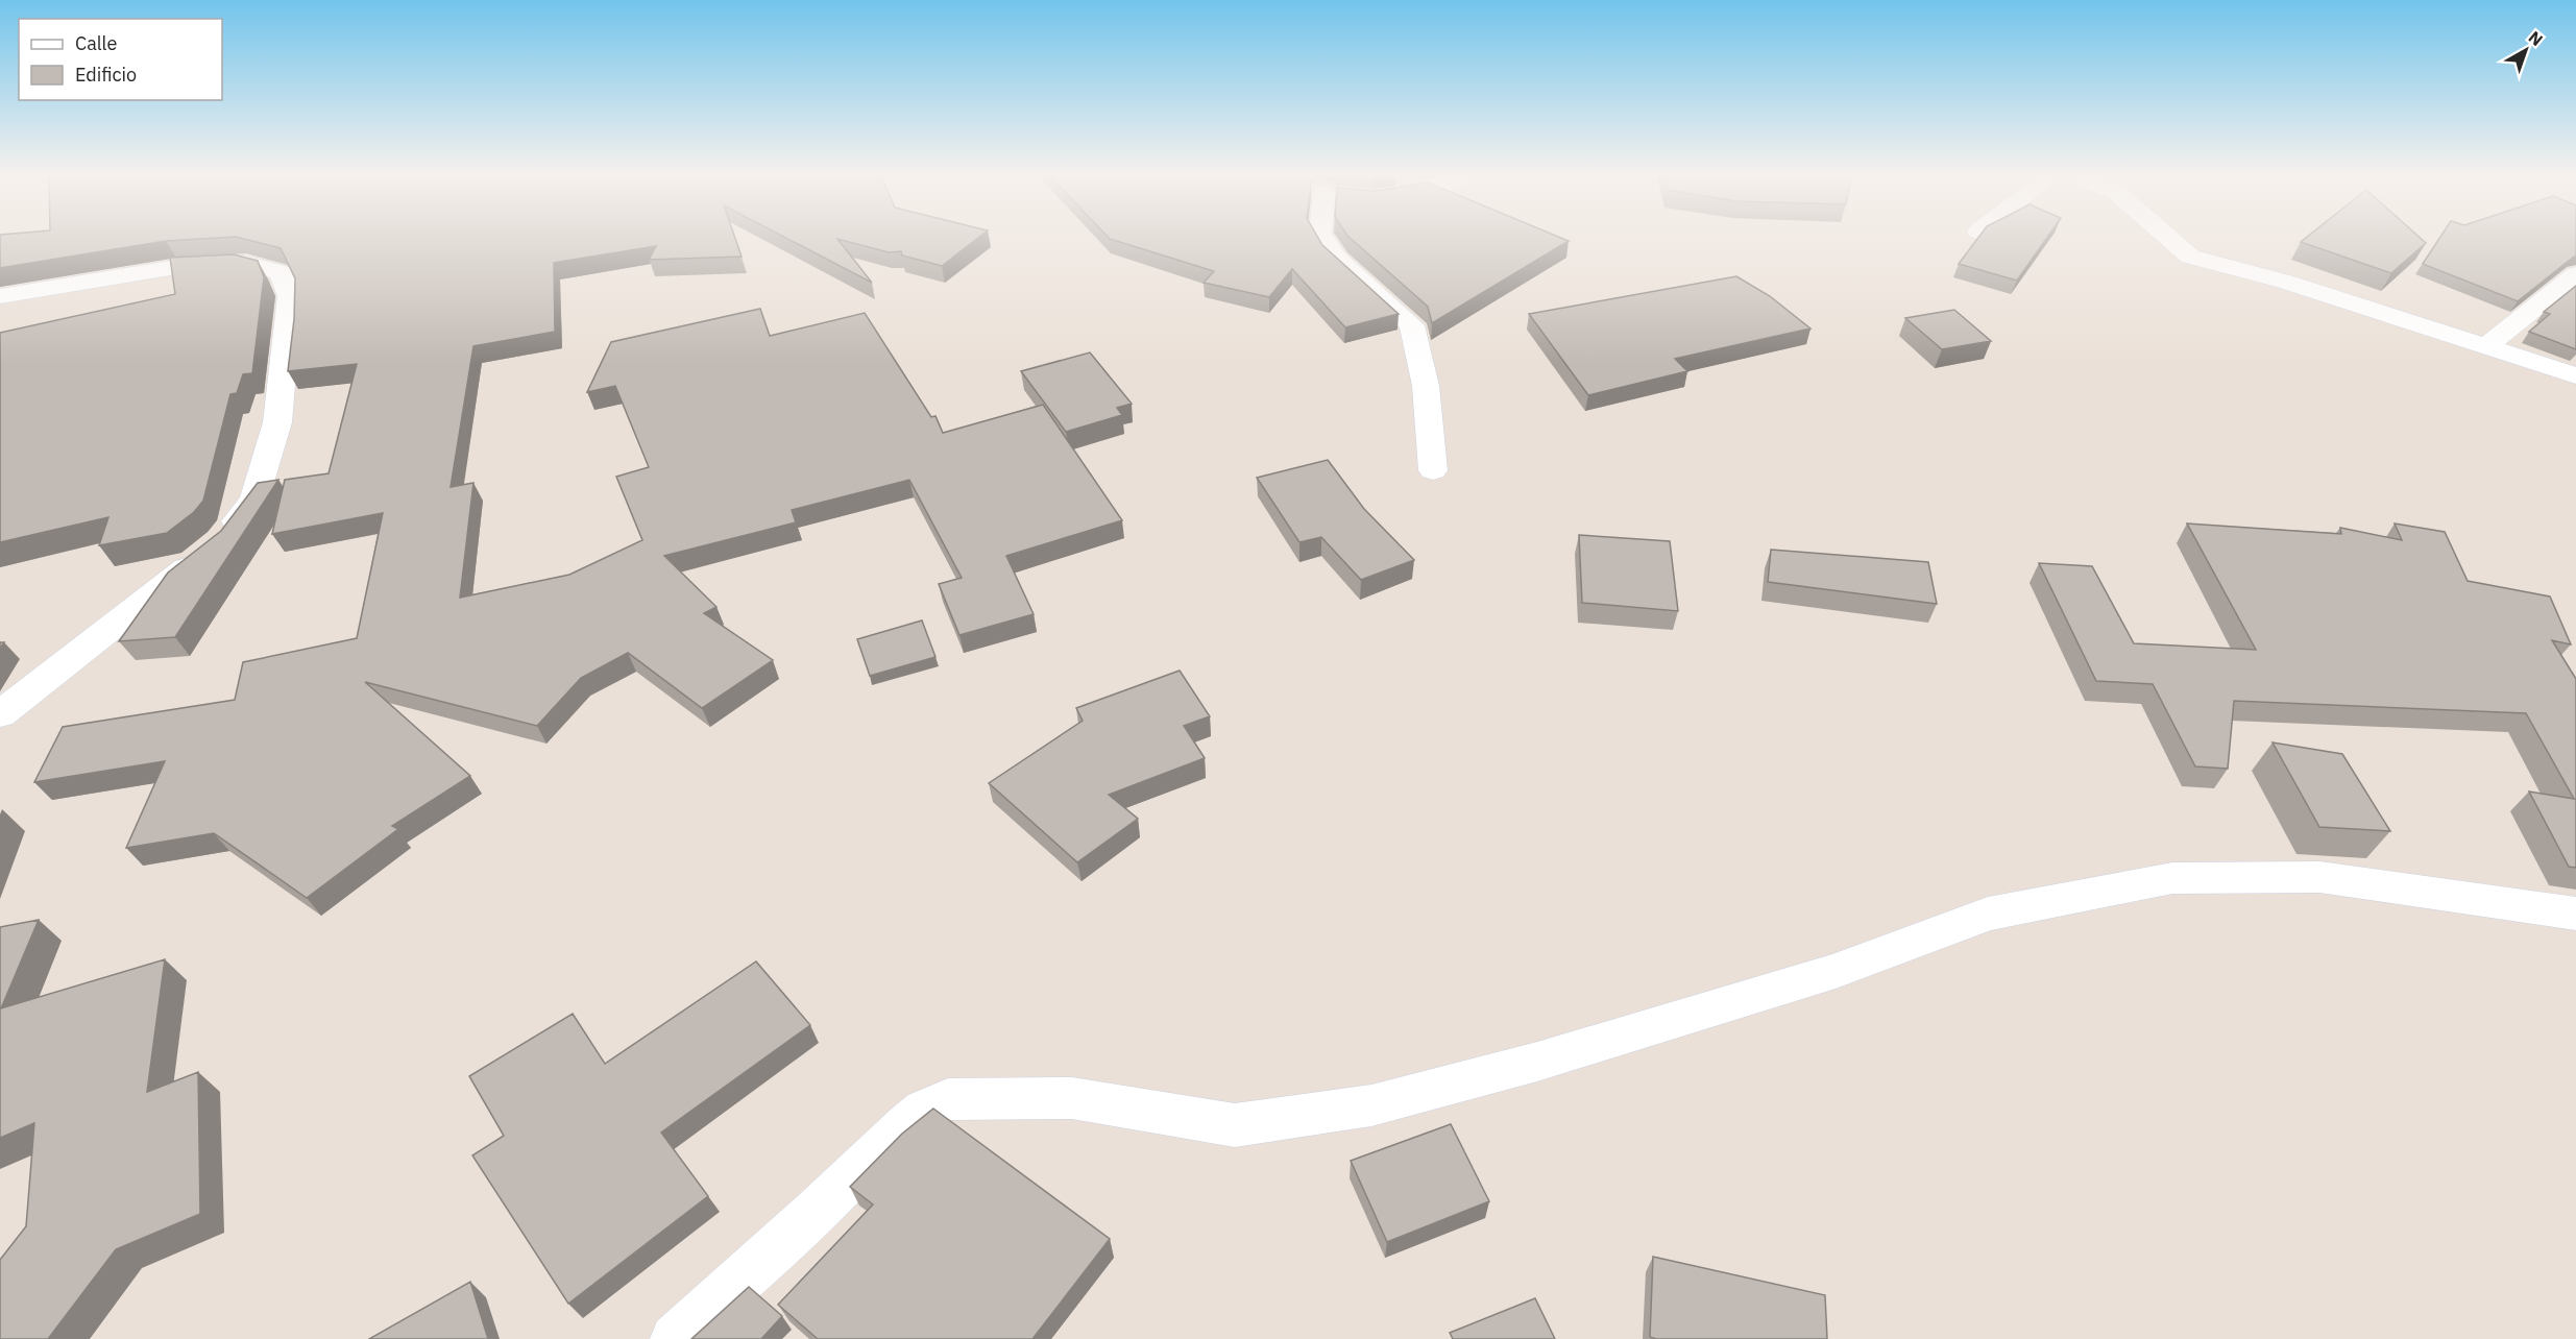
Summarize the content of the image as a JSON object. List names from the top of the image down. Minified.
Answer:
{"legend":["Calle","Edificio"],"north":"top right"}
